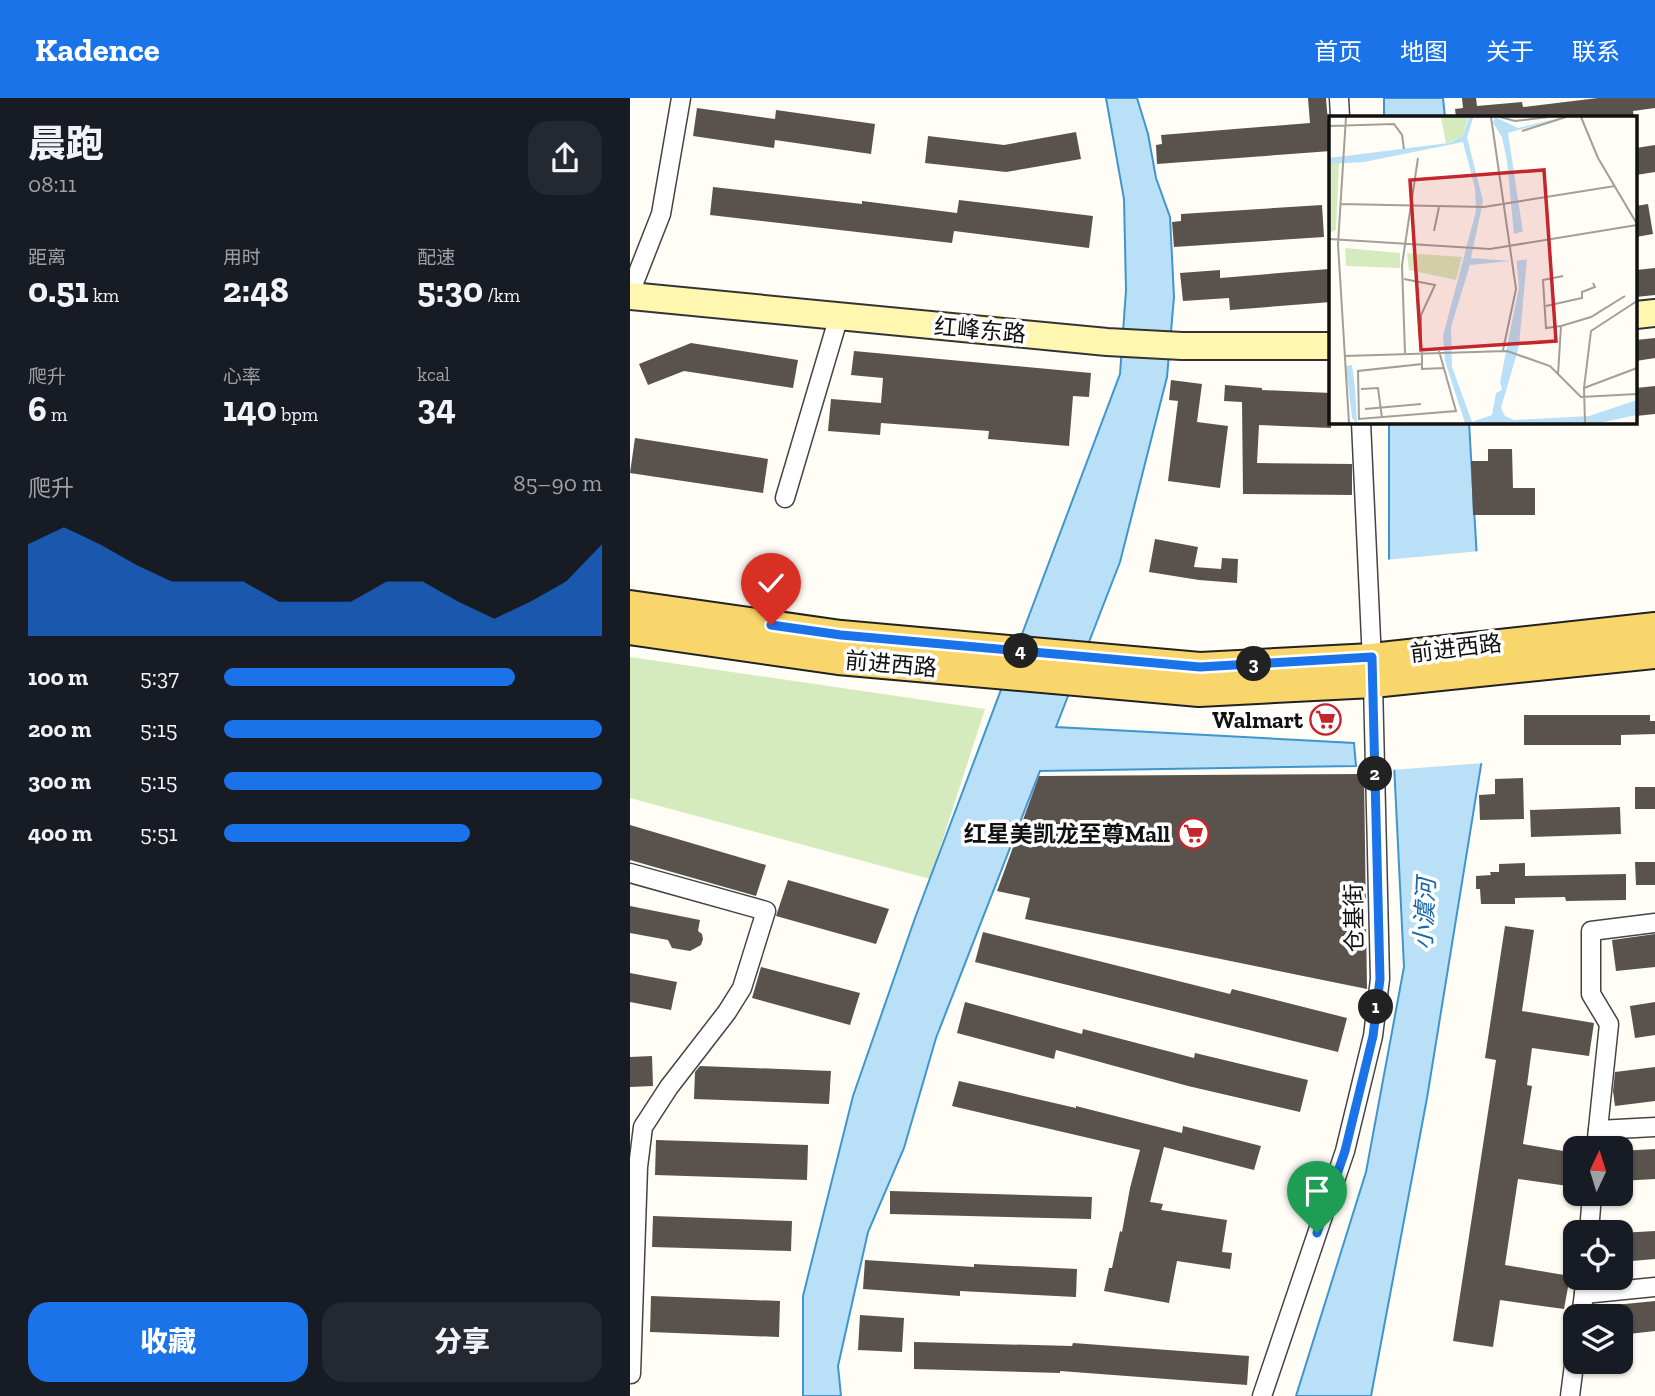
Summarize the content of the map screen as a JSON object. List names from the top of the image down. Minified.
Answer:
{"streets":{"main road":["前进西路"],"street":["红峰东路","仓基街"]},"crossings":[["前进西路","仓基街"]],"water":["小澞河"],"places":{"supermarket":["Walmart","红星美凯龙至尊Mall"]},"north":"top","page":{"header":"Kadence","nav":["首页","地图","关于","联系"],"heading":["晨跑","08:11"],"stats":[["距离","0.51 km"],["用时","2:48"],["配速","5:30 /km"],["爬升","6 m"],["心率","140 bpm"],["kcal","34"]],"chart":["爬升","85–90 m"],"pins":["4","3","2","1"],"list":[{"name":"100 m","note":"5:37"},{"name":"200 m","note":"5:15"},{"name":"300 m","note":"5:15"},{"name":"400 m","note":"5:51"}],"buttons":["收藏","分享"]}}
